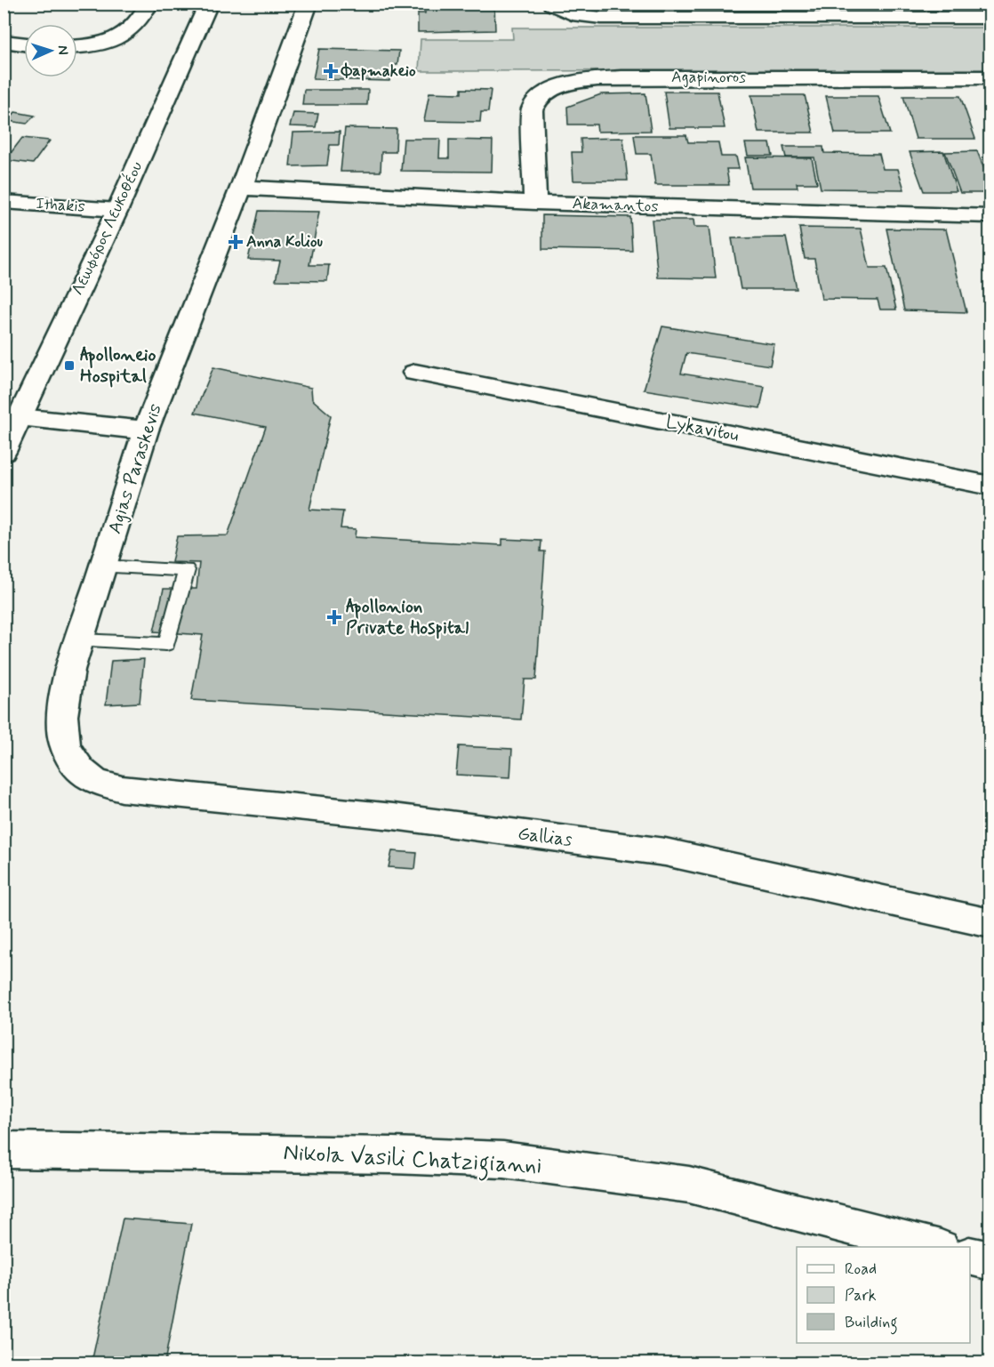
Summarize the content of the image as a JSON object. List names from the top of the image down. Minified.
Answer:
{"streets":{"street":["Agapinoros","Ithakis","Akamantos","Λεωφόρος Λευκοθέου","Lykavitou","Agias Paraskevis","Gallias","Nikola Vasili Chatzigianni"]},"crossings":[["Agapinoros","Akamantos"],["Ithakis","Λεωφόρος Λευκοθέου"],["Akamantos","Agias Paraskevis"],["Agias Paraskevis","Gallias"]],"places":{"health":["Φapmakeio","Anna Koliou","Apollonion Private Hospital"],"transit":["Apolloneio Hospital"]},"legend":["Road","Park","Building"],"north":"right"}
